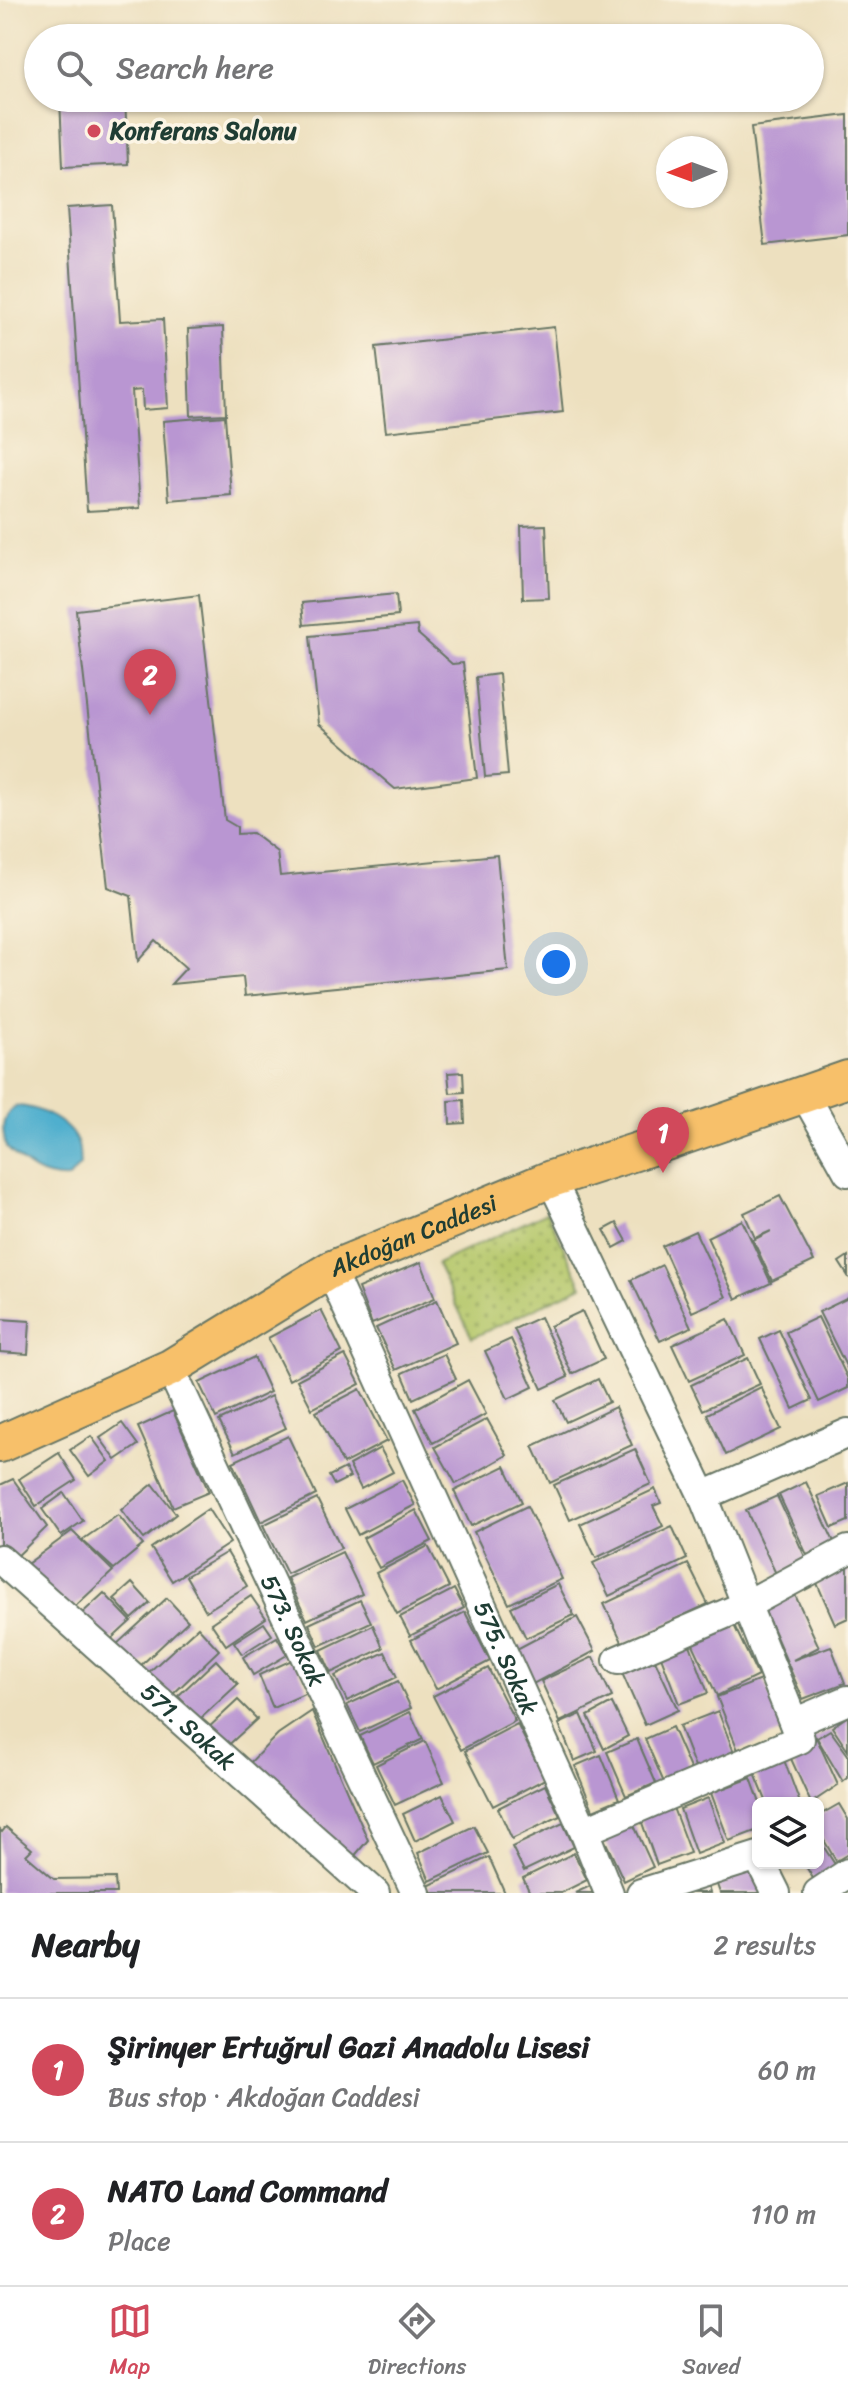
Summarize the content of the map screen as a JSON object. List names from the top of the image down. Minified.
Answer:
{"streets":{"main road":["Akdoğan Caddesi"],"street":["573. Sokak","575. Sokak","571. Sokak"]},"crossings":[["Akdoğan Caddesi","573. Sokak"],["Akdoğan Caddesi","575. Sokak"]],"places":["Konferans Salonu"],"north":"left","page":{"search":"Search here","pins":["2","1"],"heading":["Nearby","2 results"],"list":[{"mark":"1","name":"Şirinyer Ertuğrul Gazi Anadolu Lisesi","note":"Bus stop · Akdoğan Caddesi","value":"60 m"},{"mark":"2","name":"NATO Land Command","note":"Place","value":"110 m"}],"nav":["Map","Directions","Saved"]}}
